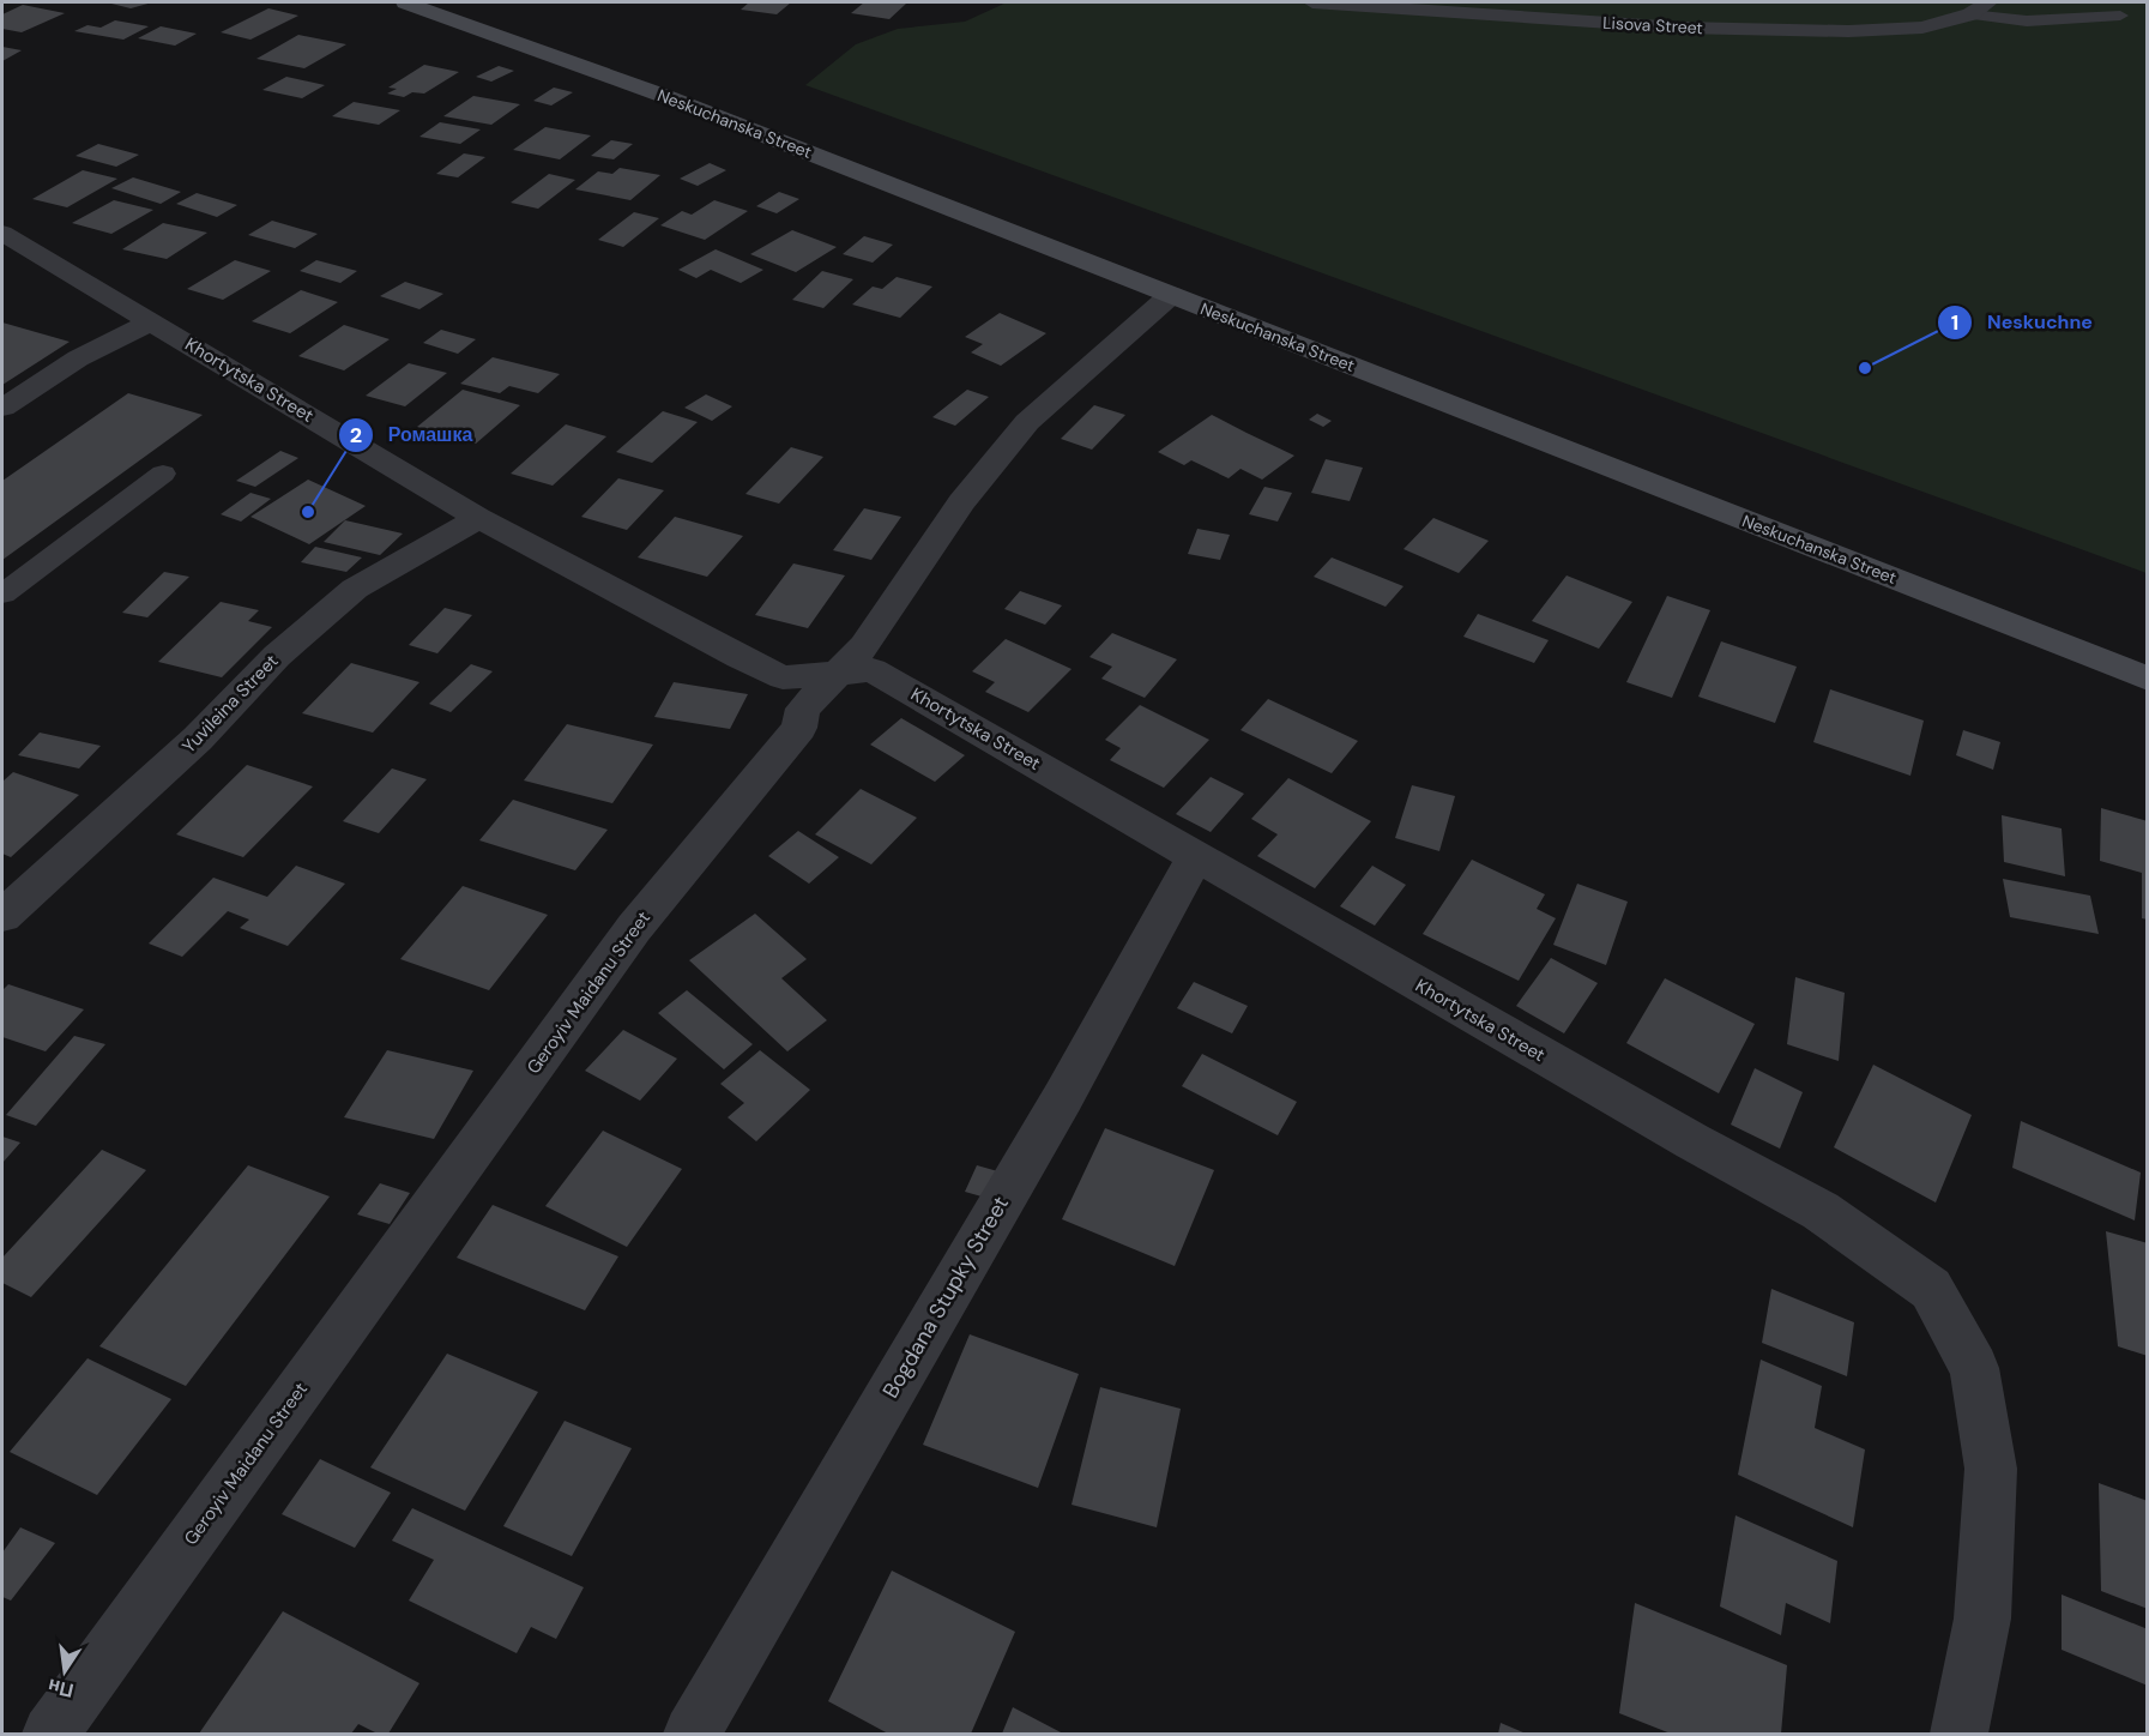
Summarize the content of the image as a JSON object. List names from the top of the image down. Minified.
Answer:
{"streets":{"street":["Lisova Street","Neskuchanska Street","Khortytska Street","Yuvileina Street","Geroyiv Maidanu Street","Bogdana Stupky Street"]},"crossings":[["Neskuchanska Street","Geroyiv Maidanu Street"],["Khortytska Street","Yuvileina Street"],["Khortytska Street","Geroyiv Maidanu Street"],["Khortytska Street","Bogdana Stupky Street"]],"places":["Neskuchne","Ромашка"],"north":"bottom"}
